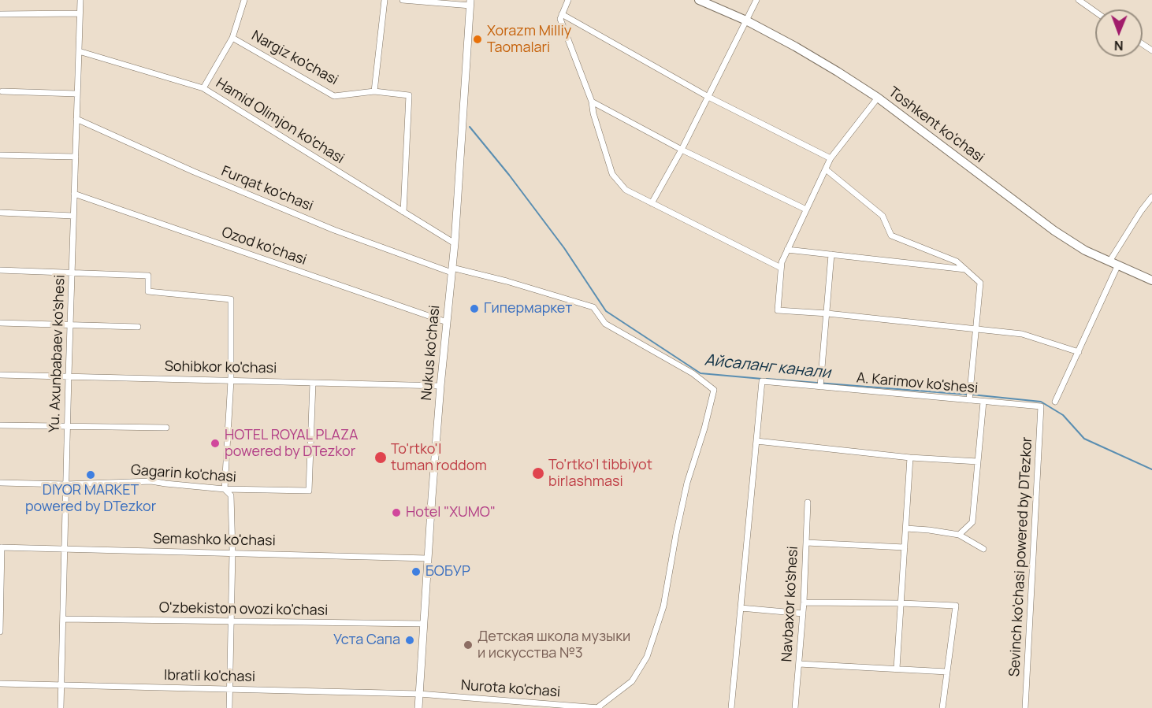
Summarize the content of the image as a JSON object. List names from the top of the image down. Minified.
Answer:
{"streets":{"highway":["Toshkent ko'chasi"],"main road":["Nukus ko'chasi"],"street":["Nargiz ko'chasi","Hamid Olimjon ko'chasi","Furqat ko'chasi","Ozod ko'chasi","Yu. Axunbabaev ko'shesi","Sohibkor ko'chasi","A. Karimov ko'shesi","Gagarin ko'chasi","Semashko ko'chasi","Sevinch ko'chasi powered by DTezkor","Navbaxor ko'shesi","O'zbekiston ovozi ko'chasi","Ibratli ko'chasi","Nurota ko'chasi"]},"crossings":[["Nargiz ko'chasi","Hamid Olimjon ko'chasi"],["Hamid Olimjon ko'chasi","Nukus ko'chasi"],["Hamid Olimjon ko'chasi","Yu. Axunbabaev ko'shesi"],["Furqat ko'chasi","Nukus ko'chasi"],["Furqat ko'chasi","Yu. Axunbabaev ko'shesi"],["Furqat ko'chasi","Nurota ko'chasi"],["Ozod ko'chasi","Nukus ko'chasi"],["Ozod ko'chasi","Yu. Axunbabaev ko'shesi"],["Nukus ko'chasi","Sohibkor ko'chasi"],["Nukus ko'chasi","Semashko ko'chasi"],["Nukus ko'chasi","O'zbekiston ovozi ko'chasi"],["Nukus ko'chasi","Ibratli ko'chasi"],["Nukus ko'chasi","Nurota ko'chasi"],["Yu. Axunbabaev ko'shesi","Sohibkor ko'chasi"],["Yu. Axunbabaev ko'shesi","Gagarin ko'chasi"],["Yu. Axunbabaev ko'shesi","Semashko ko'chasi"],["Yu. Axunbabaev ko'shesi","O'zbekiston ovozi ko'chasi"],["Yu. Axunbabaev ko'shesi","Ibratli ko'chasi"],["Sohibkor ko'chasi","Gagarin ko'chasi"],["A. Karimov ko'shesi","Sevinch ko'chasi powered by DTezkor"],["Ibratli ko'chasi","Nurota ko'chasi"]],"water":["Айсаланг канали"],"places":["Xorazm Milliy Taomalari","Гипермаркет","HOTEL ROYAL PLAZA powered by DTezkor","To'rtko'l tuman roddom","To'rtko'l tibbiyot birlashmasi","DIYOR MARKET powered by DTezkor","Hotel \"XUMO\"","БОБУР","Уста Сапа","Детская школа музыки и искусства №3"],"north":"bottom"}
